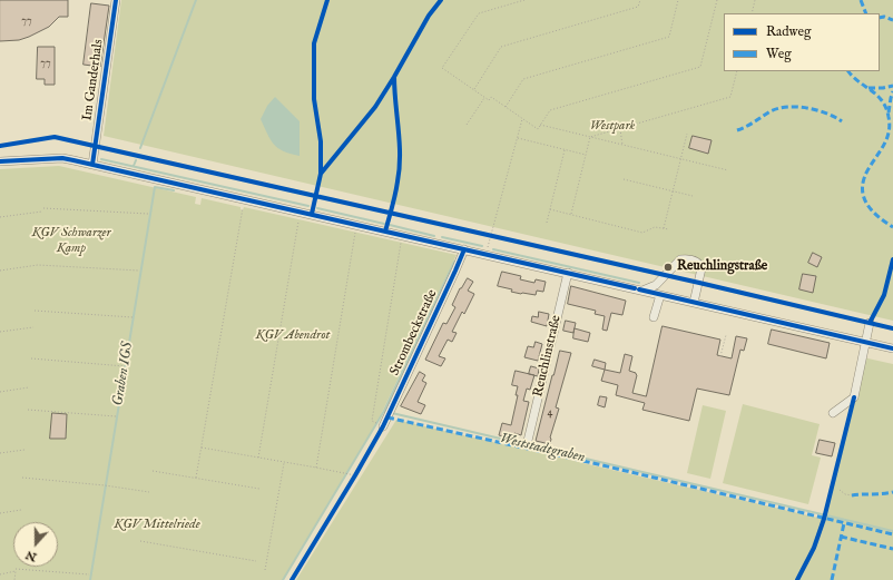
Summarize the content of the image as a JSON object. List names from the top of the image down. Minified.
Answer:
{"streets":{"street":["Im Ganderhals","Strombeckstraße","Reuchlinstraße"]},"water":["Graben IGS","Weststadtgraben"],"parks":["Westpark","KGV Schwarzer Kamp","KGV Abendrot","KGV Mittelriede"],"places":["Reuchlingstraße"],"house_numbers":["77","77","4"],"legend":["Radweg","Weg"],"north":"bottom"}
